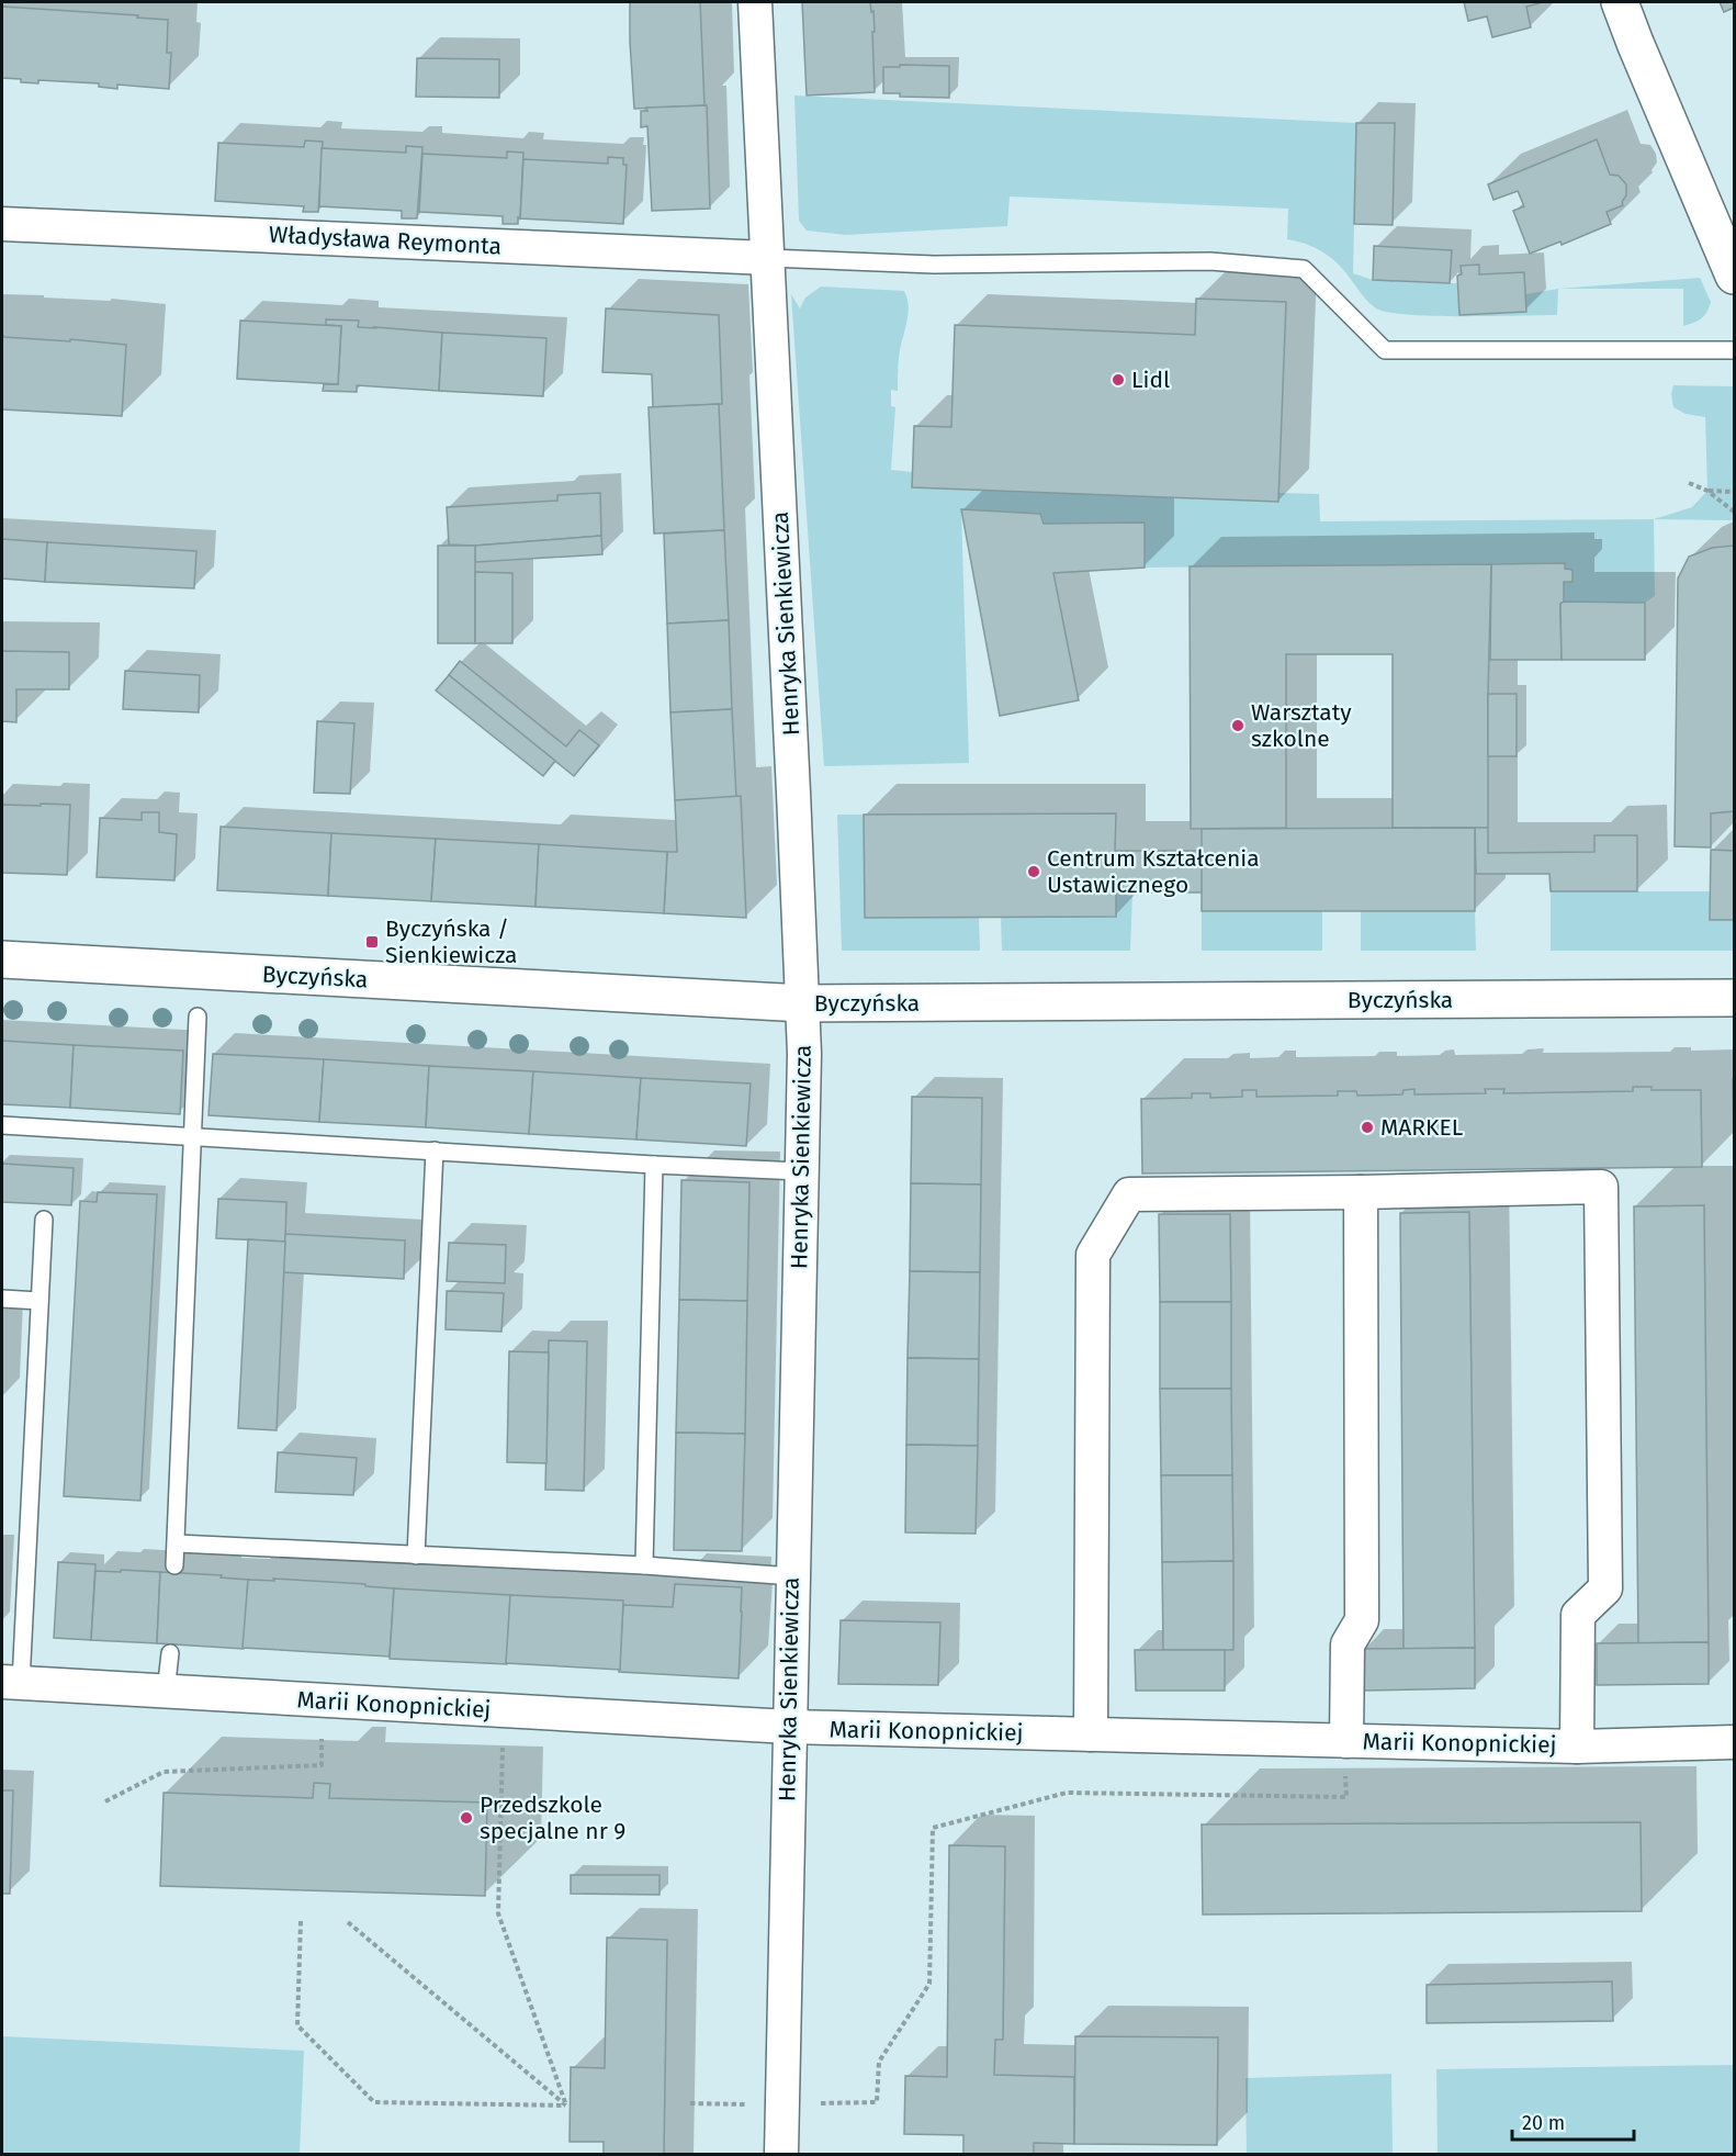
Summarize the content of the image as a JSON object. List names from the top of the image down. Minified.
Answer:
{"streets":{"street":["Władysława Reymonta","Henryka Sienkiewicza","Byczyńska","Marii Konopnickiej"]},"crossings":[["Władysława Reymonta","Henryka Sienkiewicza"],["Henryka Sienkiewicza","Byczyńska"],["Henryka Sienkiewicza","Marii Konopnickiej"]],"places":{"other":["Lidl","Warsztaty szkolne","Centrum Kształcenia Ustawicznego","MARKEL","Przedszkole specjalne nr 9"],"transit":["Byczyńska / Sienkiewicza"]},"scale_bar":"20 m"}
